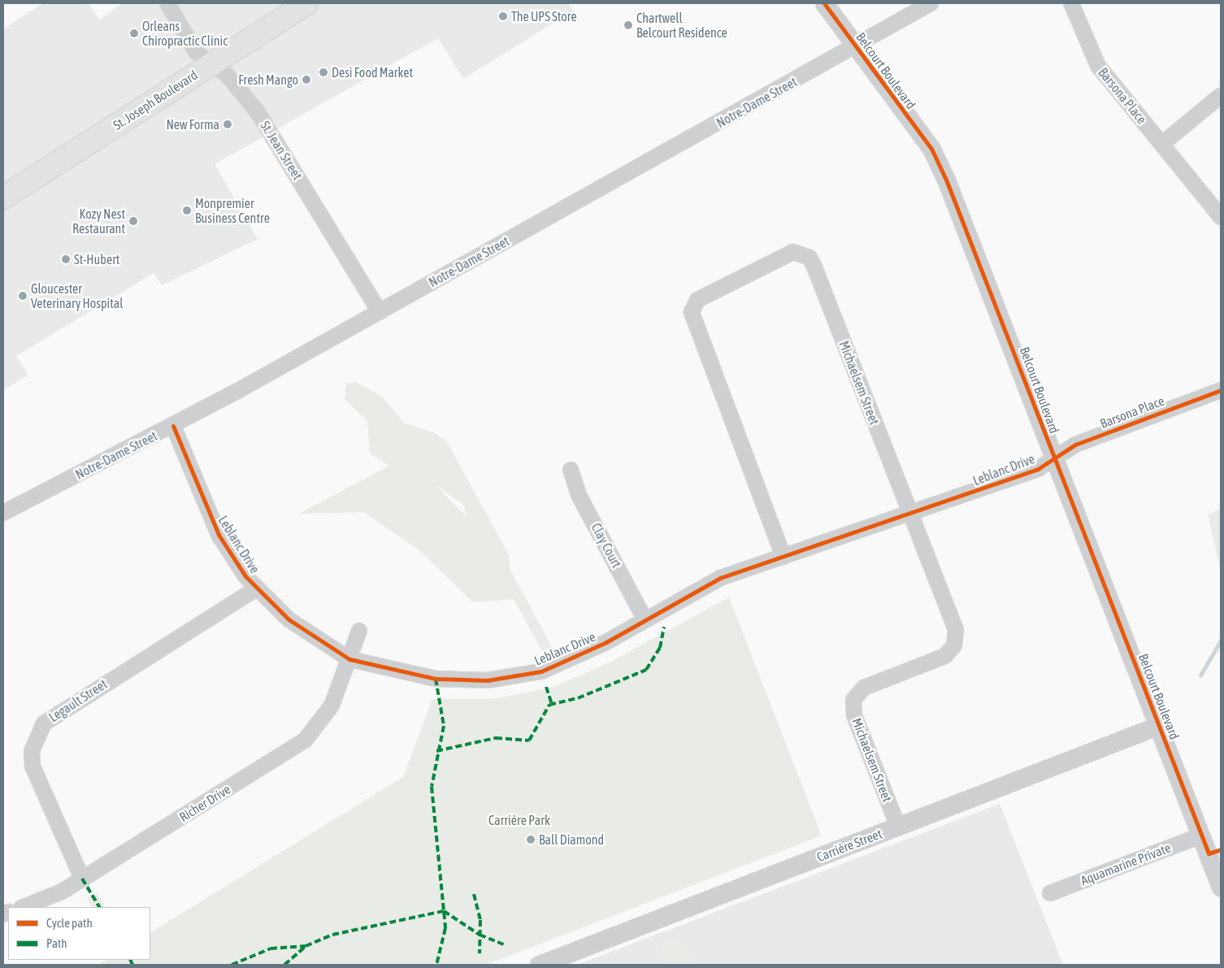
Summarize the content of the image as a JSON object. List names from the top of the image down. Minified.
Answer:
{"streets":{"main road":["St. Joseph Boulevard"],"street":["Belcourt Boulevard","Barsona Place","Notre-Dame Street","St. Jean Street","Michaelsem Street","Leblanc Drive","Clay Court","Legault Street","Richer Drive","Carrière Street","Aquamarine Private"]},"crossings":[["Belcourt Boulevard","Barsona Place"],["Belcourt Boulevard","Notre-Dame Street"],["Belcourt Boulevard","Leblanc Drive"],["Belcourt Boulevard","Carrière Street"],["Belcourt Boulevard","Aquamarine Private"],["Barsona Place","Leblanc Drive"],["St. Joseph Boulevard","St. Jean Street"],["Notre-Dame Street","St. Jean Street"],["Notre-Dame Street","Leblanc Drive"],["Michaelsem Street","Leblanc Drive"],["Michaelsem Street","Carrière Street"],["Leblanc Drive","Clay Court"],["Leblanc Drive","Legault Street"],["Leblanc Drive","Richer Drive"],["Legault Street","Richer Drive"]],"parks":["Carrière Park"],"places":["The UPS Store","Chartwell Belcourt Residence","Orleans Chiropractic Clinic","Desi Food Market","Fresh Mango","New Forma","Monpremier Business Centre","Kozy Nest Restaurant","St-Hubert","Gloucester Veterinary Hospital","Ball Diamond"],"legend":["Cycle path","Path"]}
